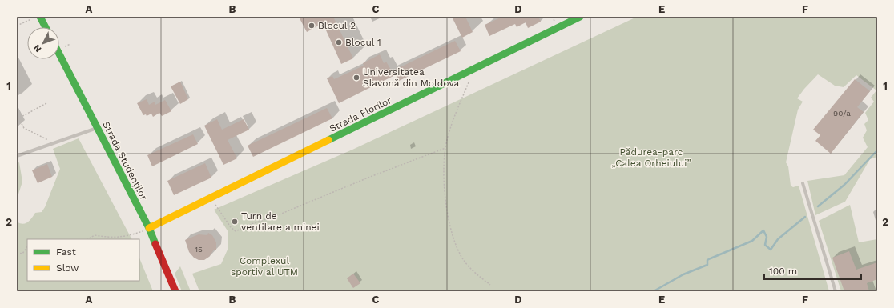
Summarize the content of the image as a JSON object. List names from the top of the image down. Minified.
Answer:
{"streets":{"main road":["Strada Florilor","Strada Studenților"]},"crossings":[["Strada Florilor","Strada Studenților"]],"parks":["Pădurea-parc „Calea Orheiului”","Complexul sportiv al UTM"],"places":["Blocul 2","Blocul 1","Universitatea Slavonă din Moldova","Turn de ventilare a minei"],"house_numbers":["90/a","15"],"legend":["Fast","Slow"],"scale_bar":"100 m","north":"bottom left","grid":{"columns":["A","B","C","D","E","F"],"rows":["1","2"]}}
